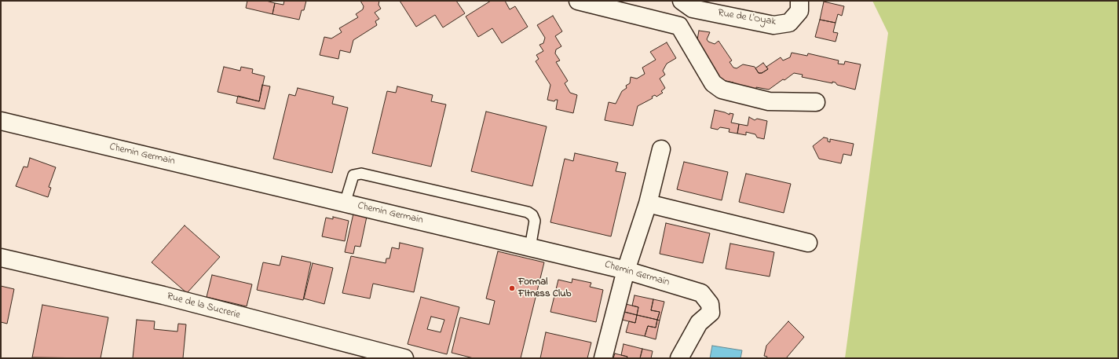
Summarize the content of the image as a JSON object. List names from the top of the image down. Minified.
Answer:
{"streets":{"street":["Rue de L'Oyak","Chemin Germain","Rue de la Sucrerie"]},"places":["Formal Fitness Club"]}
